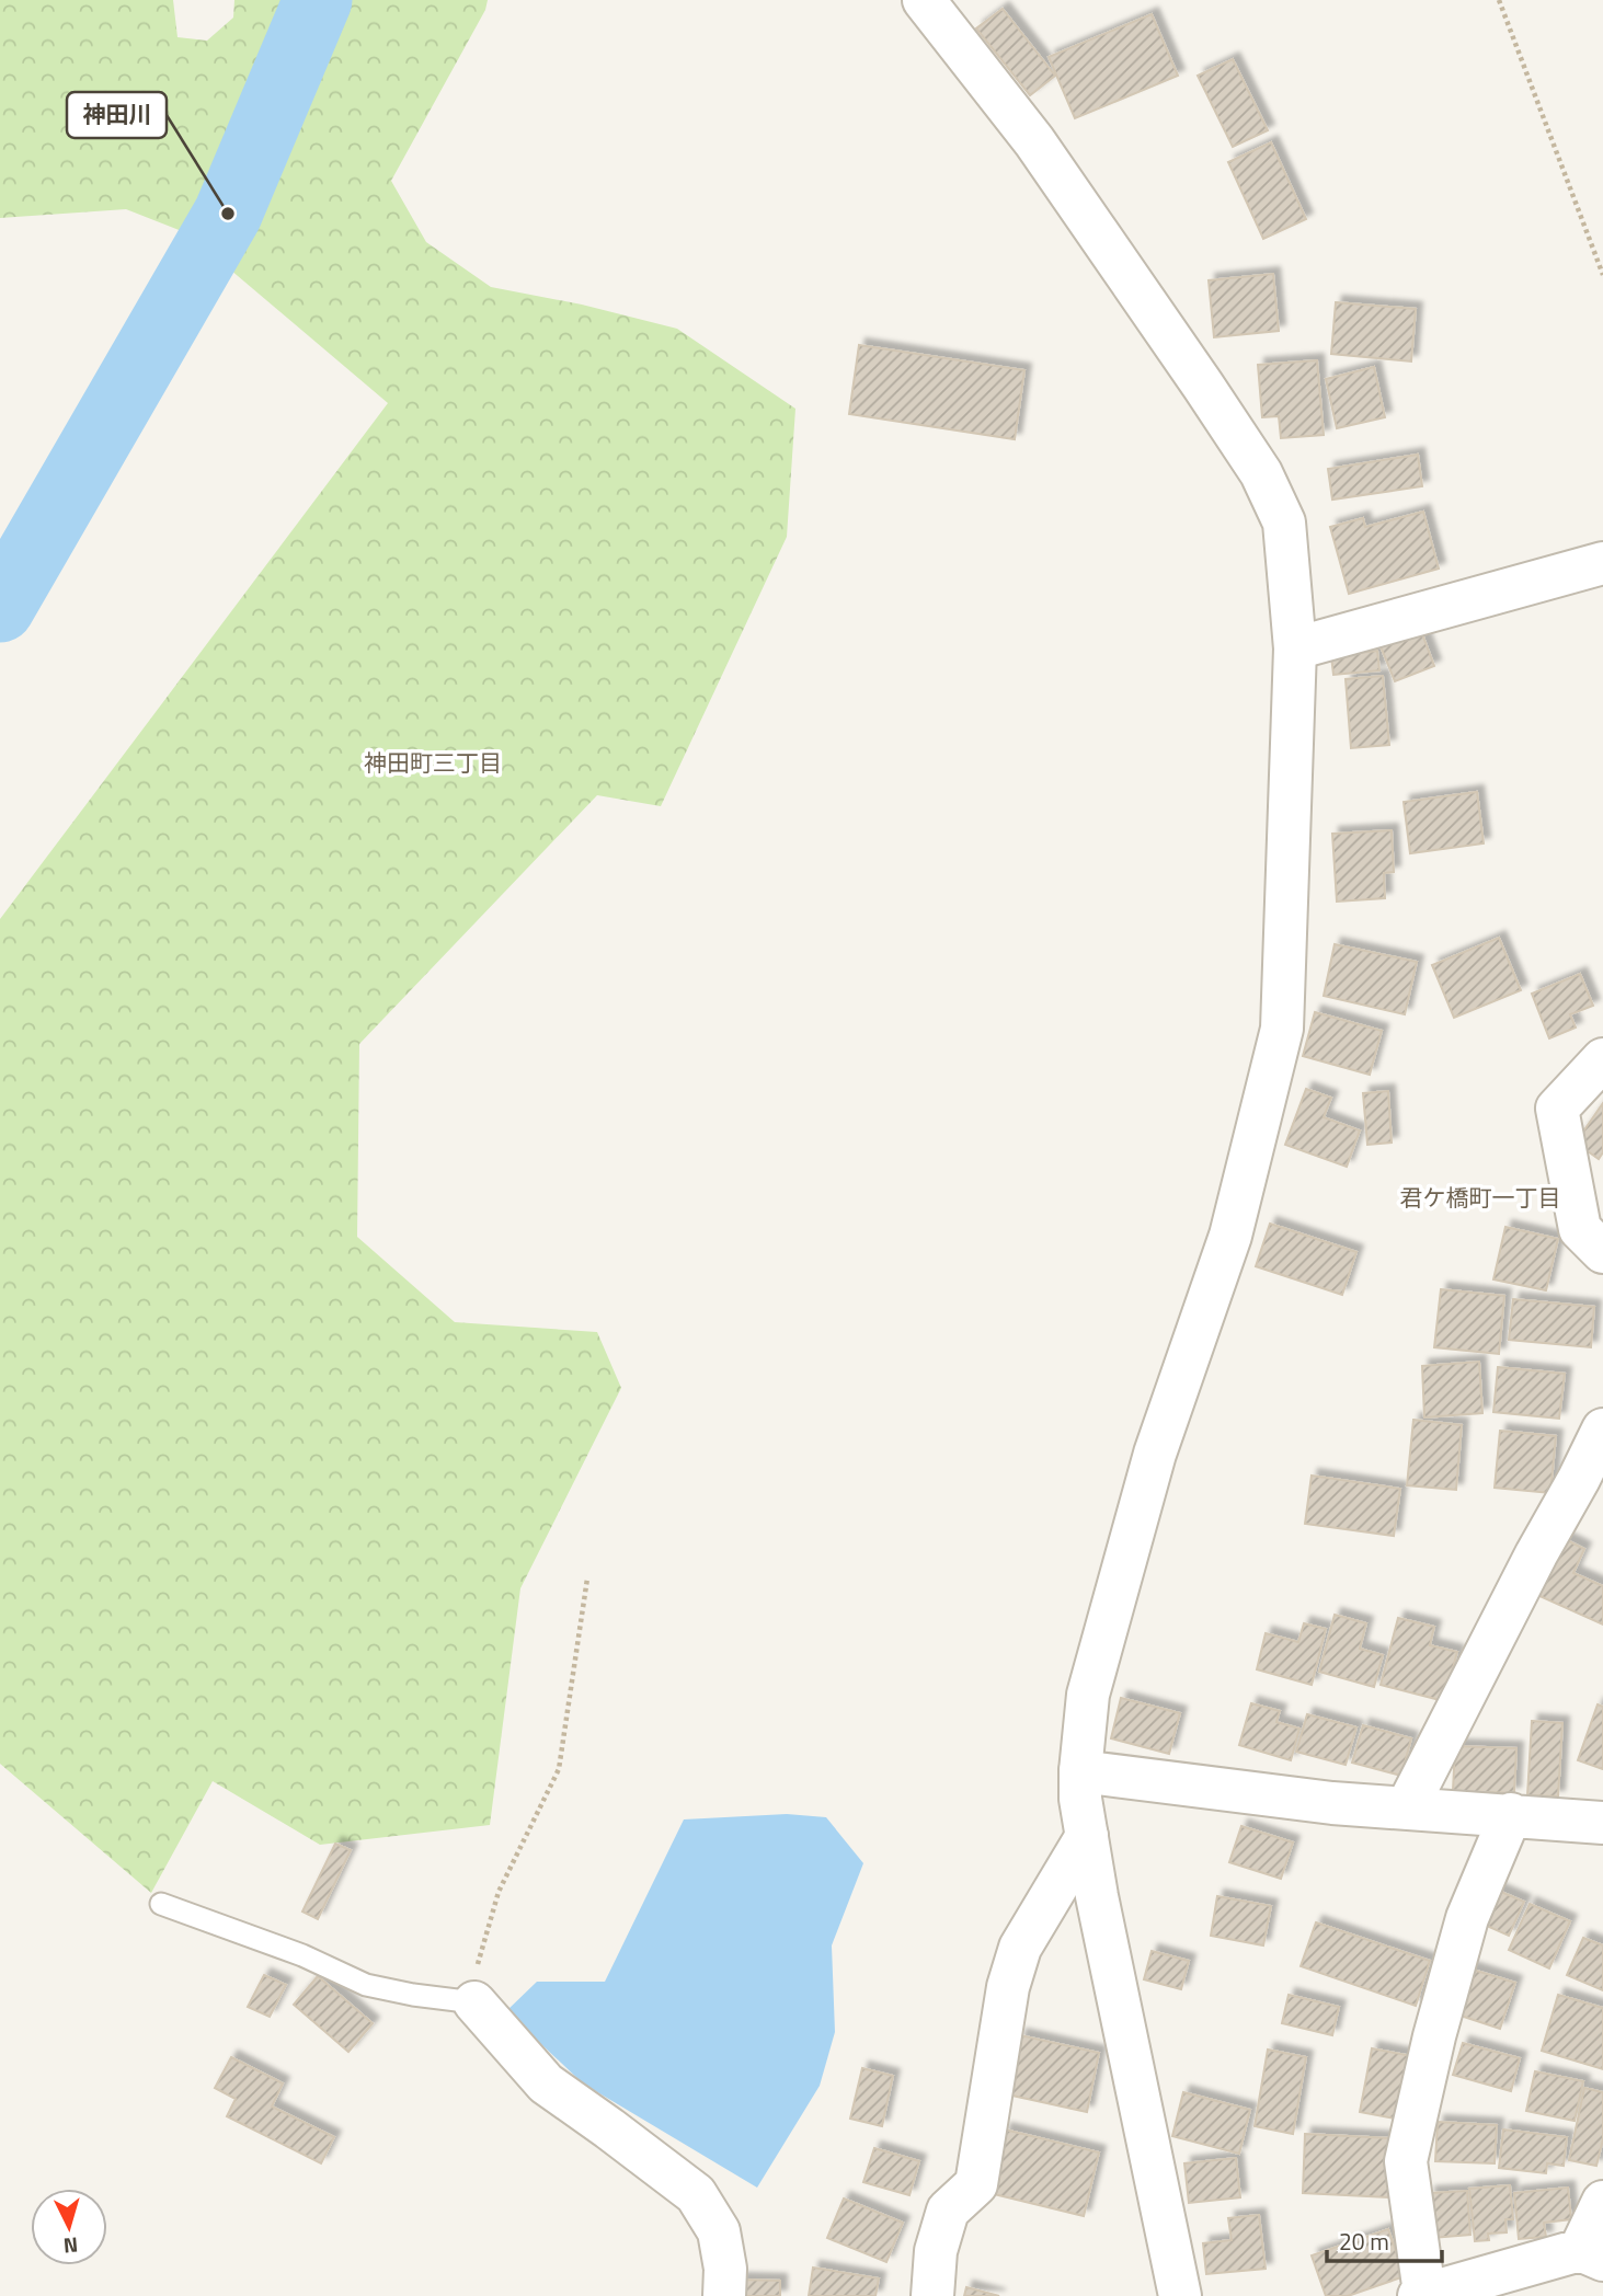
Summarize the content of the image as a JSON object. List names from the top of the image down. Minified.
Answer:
{"districts":["神田町三丁目","君ケ橋町一丁目"],"places":["神田川"],"scale_bar":"20 m","north":"bottom"}
